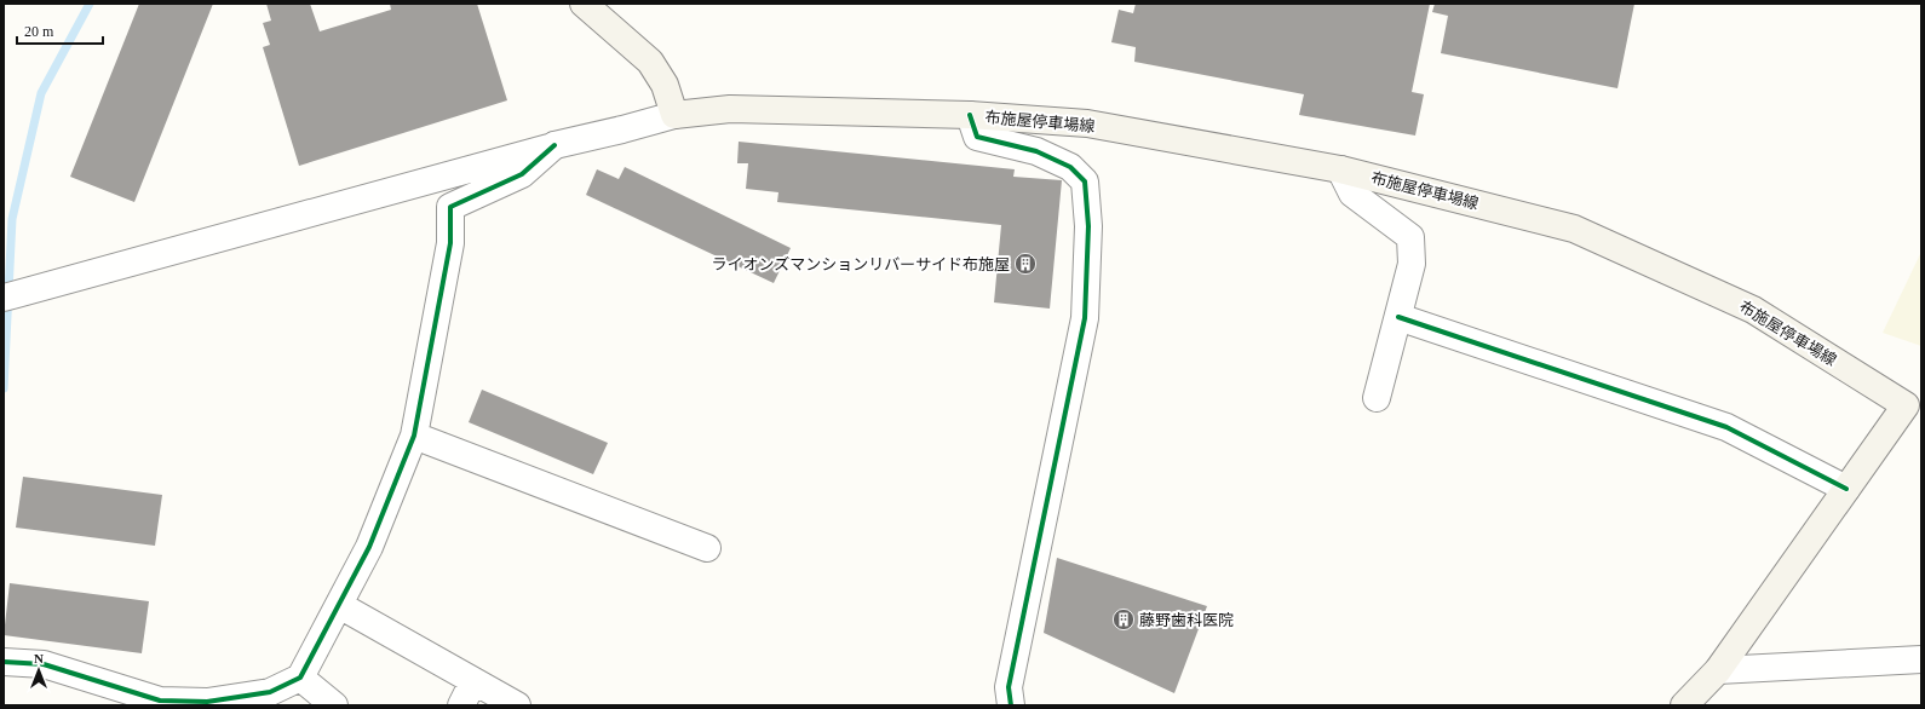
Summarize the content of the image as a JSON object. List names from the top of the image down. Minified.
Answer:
{"streets":{"main road":["布施屋停車場線"]},"places":{"building":["ライオンズマンションリバーサイド布施屋","藤野歯科医院"]},"scale_bar":"20 m","north":"top"}
